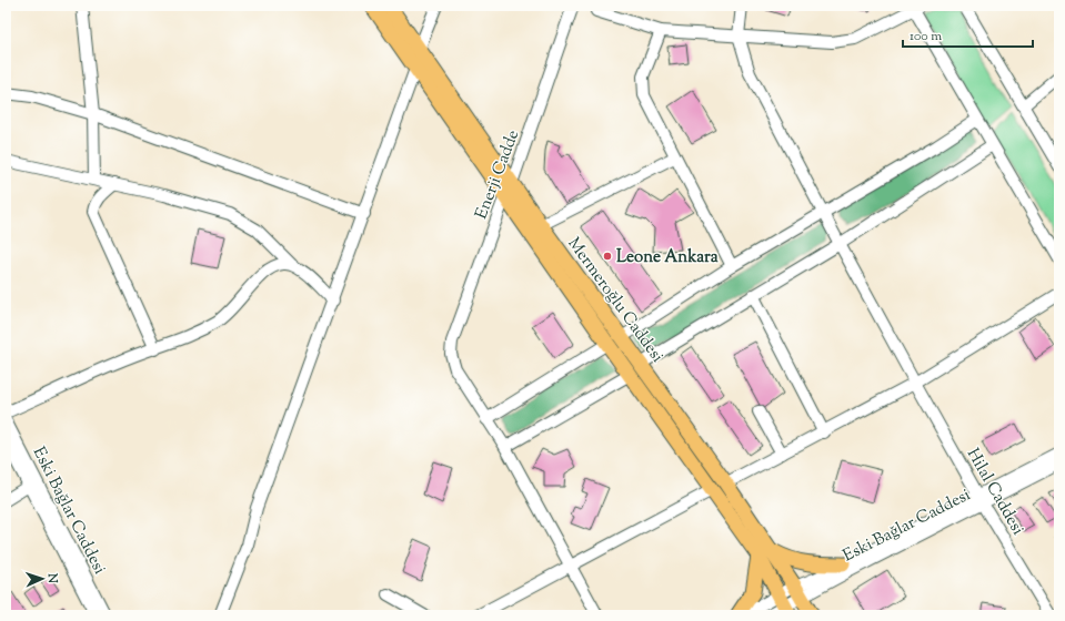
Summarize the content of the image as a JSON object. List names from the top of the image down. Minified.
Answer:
{"streets":{"main road":["Mermeroğlu Caddesi"],"street":["Enerji Cadde","Hilal Caddesi","Eski Bağlar Caddesi"]},"crossings":[["Enerji Cadde","Mermeroğlu Caddesi"],["Mermeroğlu Caddesi","Eski Bağlar Caddesi"],["Hilal Caddesi","Eski Bağlar Caddesi"]],"places":["Leone Ankara"],"scale_bar":"100 m","north":"right"}
